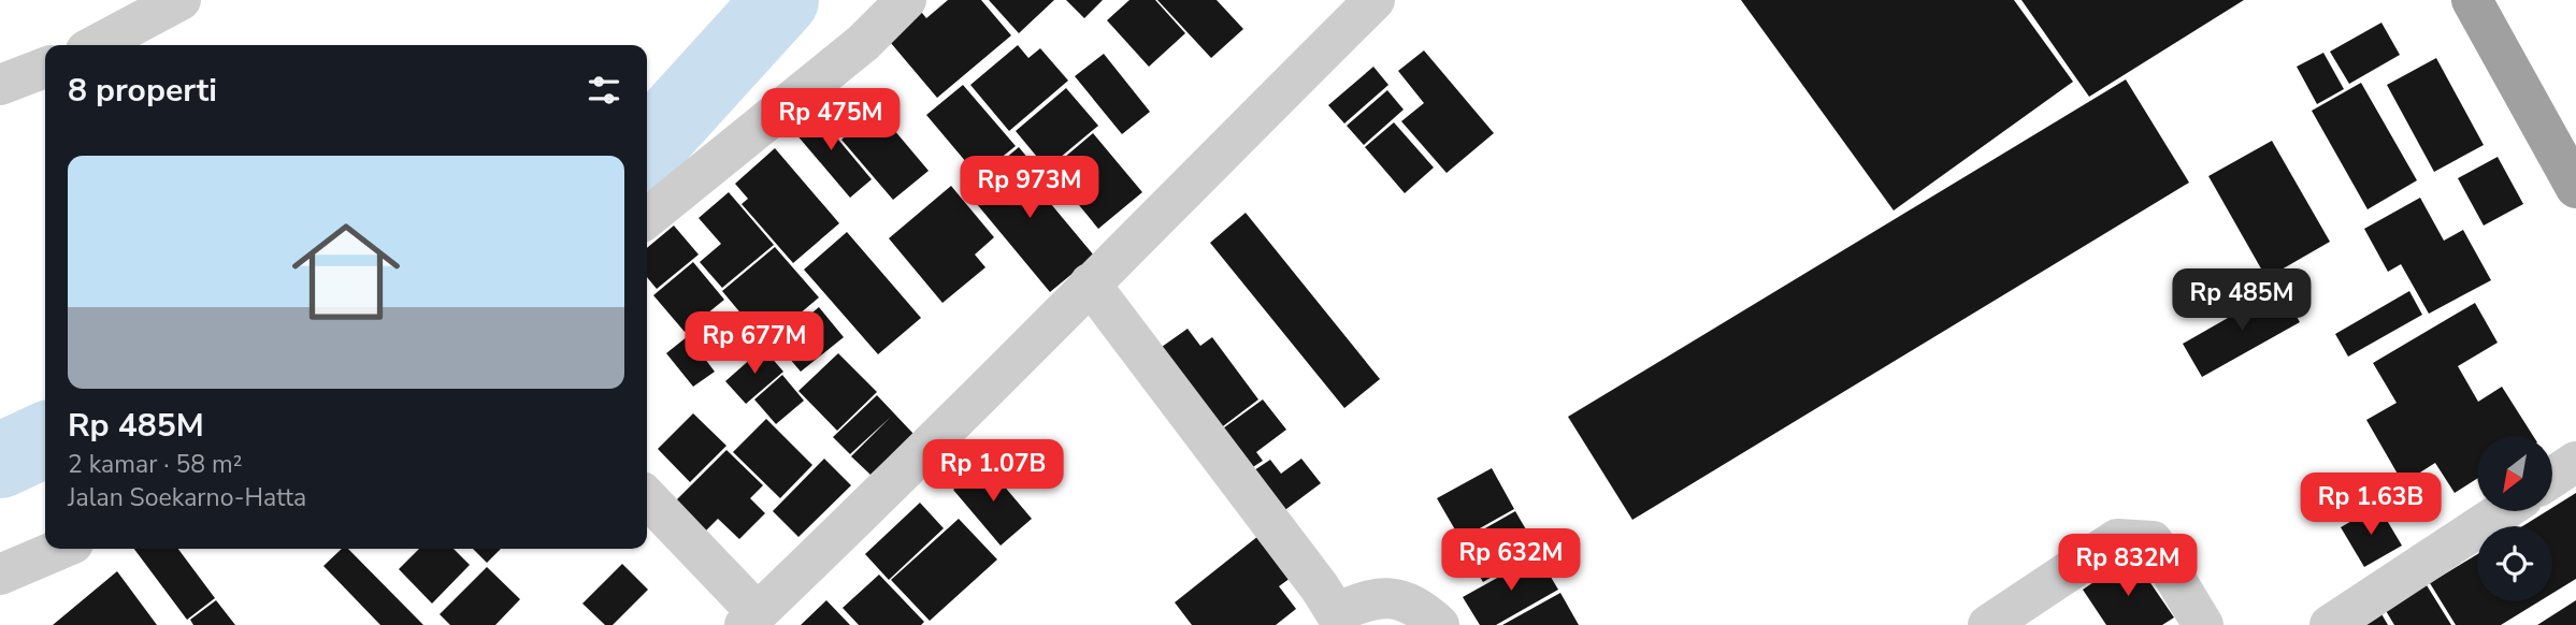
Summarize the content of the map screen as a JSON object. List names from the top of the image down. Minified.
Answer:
{"north":"bottom left","page":{"heading":"8 properti","price":["Rp 475M","Rp 973M","Rp 485M","Rp 677M","Rp 1.07B","Rp 1.63B","Rp 632M","Rp 832M"],"list":[{"name":"Rp 485M","note":"2 kamar · 58 m² · Jalan Soekarno-Hatta"}]}}
